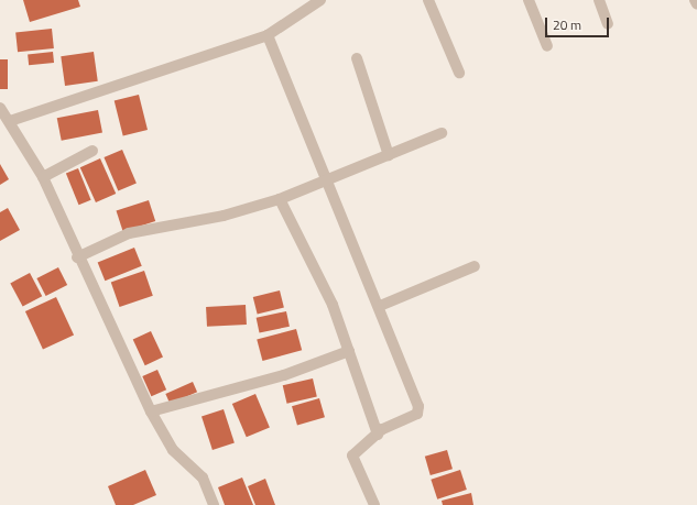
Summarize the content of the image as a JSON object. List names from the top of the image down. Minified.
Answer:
{"scale_bar":"20 m"}
